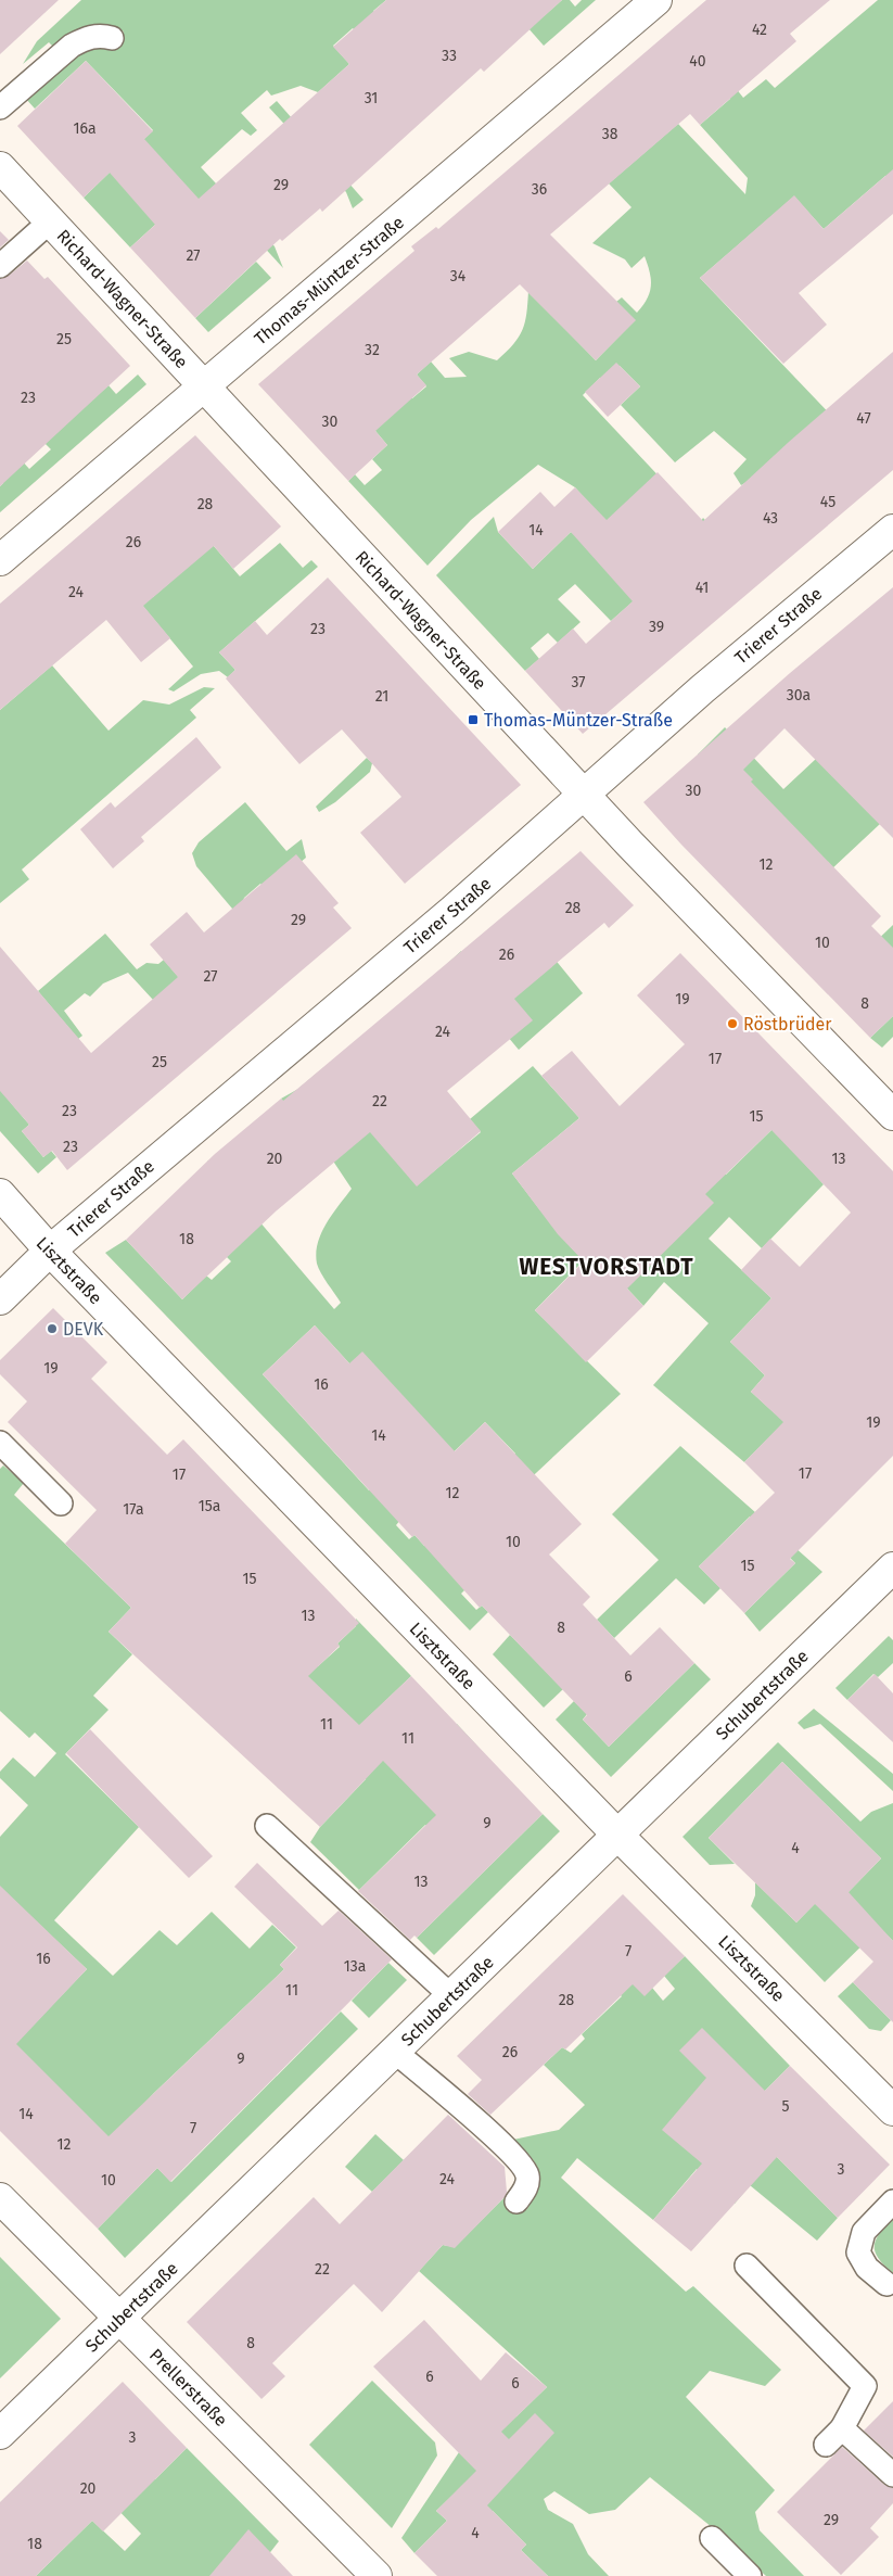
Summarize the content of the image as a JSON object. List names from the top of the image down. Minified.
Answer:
{"streets":{"street":["Thomas-Müntzer-Straße","Richard-Wagner-Straße","Trierer Straße","Lisztstraße","Schubertstraße","Prellerstraße"]},"crossings":[["Thomas-Müntzer-Straße","Richard-Wagner-Straße"],["Richard-Wagner-Straße","Trierer Straße"],["Trierer Straße","Lisztstraße"],["Lisztstraße","Schubertstraße"],["Schubertstraße","Prellerstraße"]],"districts":["WESTVORSTADT"],"places":{"transit":["Thomas-Müntzer-Straße"],"other":["Röstbrüder","DEVK"]},"house_numbers":["42","33","40","31","16a","38","29","36","27","34","25","32","23","47","30","45","28","43","14","26","41","24","39","23","37","30a","21","30","12","28","29","10","26","27","19","8","24","17","25","22","23","15","23","20","13","18","19","16","19","14","17","17","12","15a","17a","10","15","15","13","8","6","11","11","9","4","13","7","16","13a","11","28","26","9","5","14","7","12","3","24","10","22","8","6","6","3","20","29","4","18"]}
